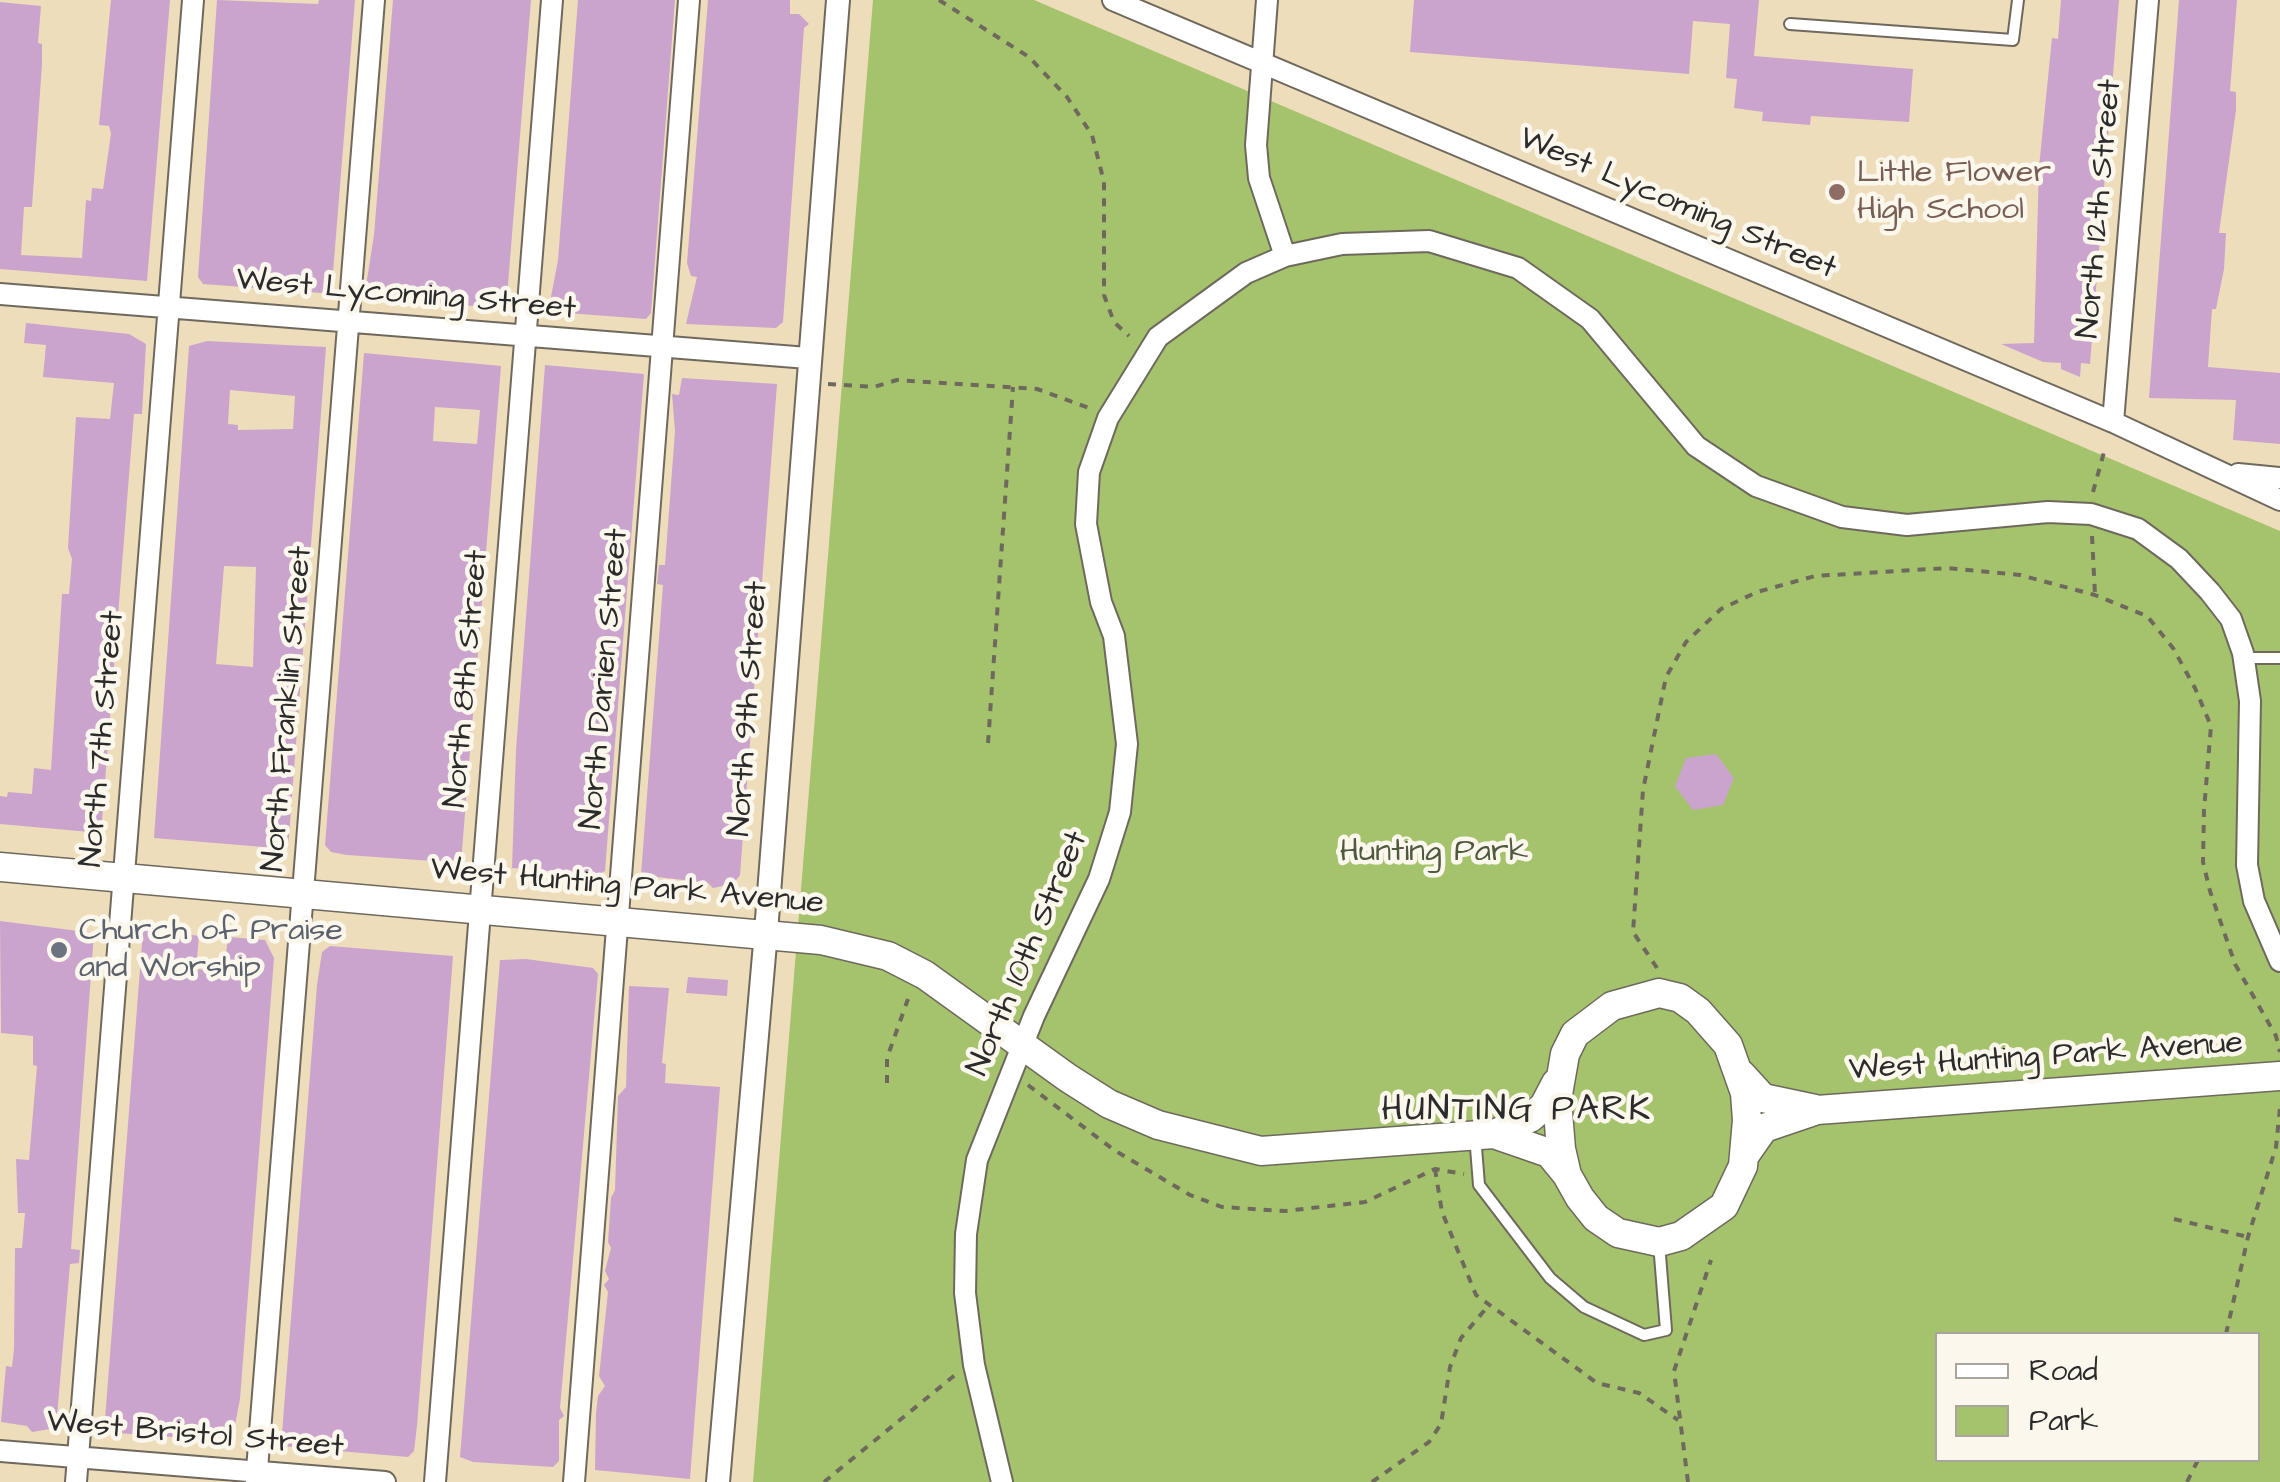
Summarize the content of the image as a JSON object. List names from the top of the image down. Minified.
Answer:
{"streets":{"main road":["West Hunting Park Avenue"],"street":["West Lycoming Street","North 12th Street","North 8th Street","North Darien Street","North Franklin Street","North 9th Street","North 7th Street","North 10th Street","West Bristol Street"]},"crossings":[["West Lycoming Street","North 12th Street"],["West Lycoming Street","North 8th Street"],["West Lycoming Street","North Darien Street"],["West Lycoming Street","North Franklin Street"],["West Lycoming Street","North 9th Street"],["West Lycoming Street","North 7th Street"],["North 8th Street","West Hunting Park Avenue"],["North Darien Street","West Hunting Park Avenue"],["North Franklin Street","West Hunting Park Avenue"],["North Franklin Street","West Bristol Street"],["North 9th Street","West Hunting Park Avenue"],["North 7th Street","West Hunting Park Avenue"],["North 7th Street","West Bristol Street"],["West Hunting Park Avenue","North 10th Street"]],"districts":["HUNTING PARK"],"parks":["Hunting Park"],"places":["Little Flower High School","Church of Praise and Worship"],"legend":["Road","Park"]}
